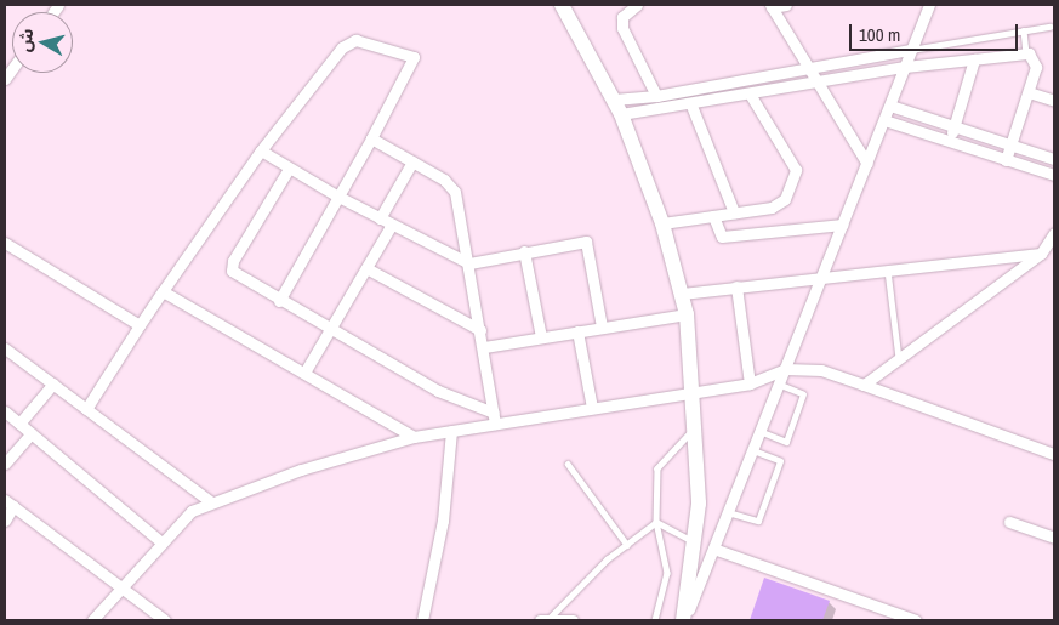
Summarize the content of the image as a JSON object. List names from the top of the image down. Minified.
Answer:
{"scale_bar":"100 m","north":"left"}
